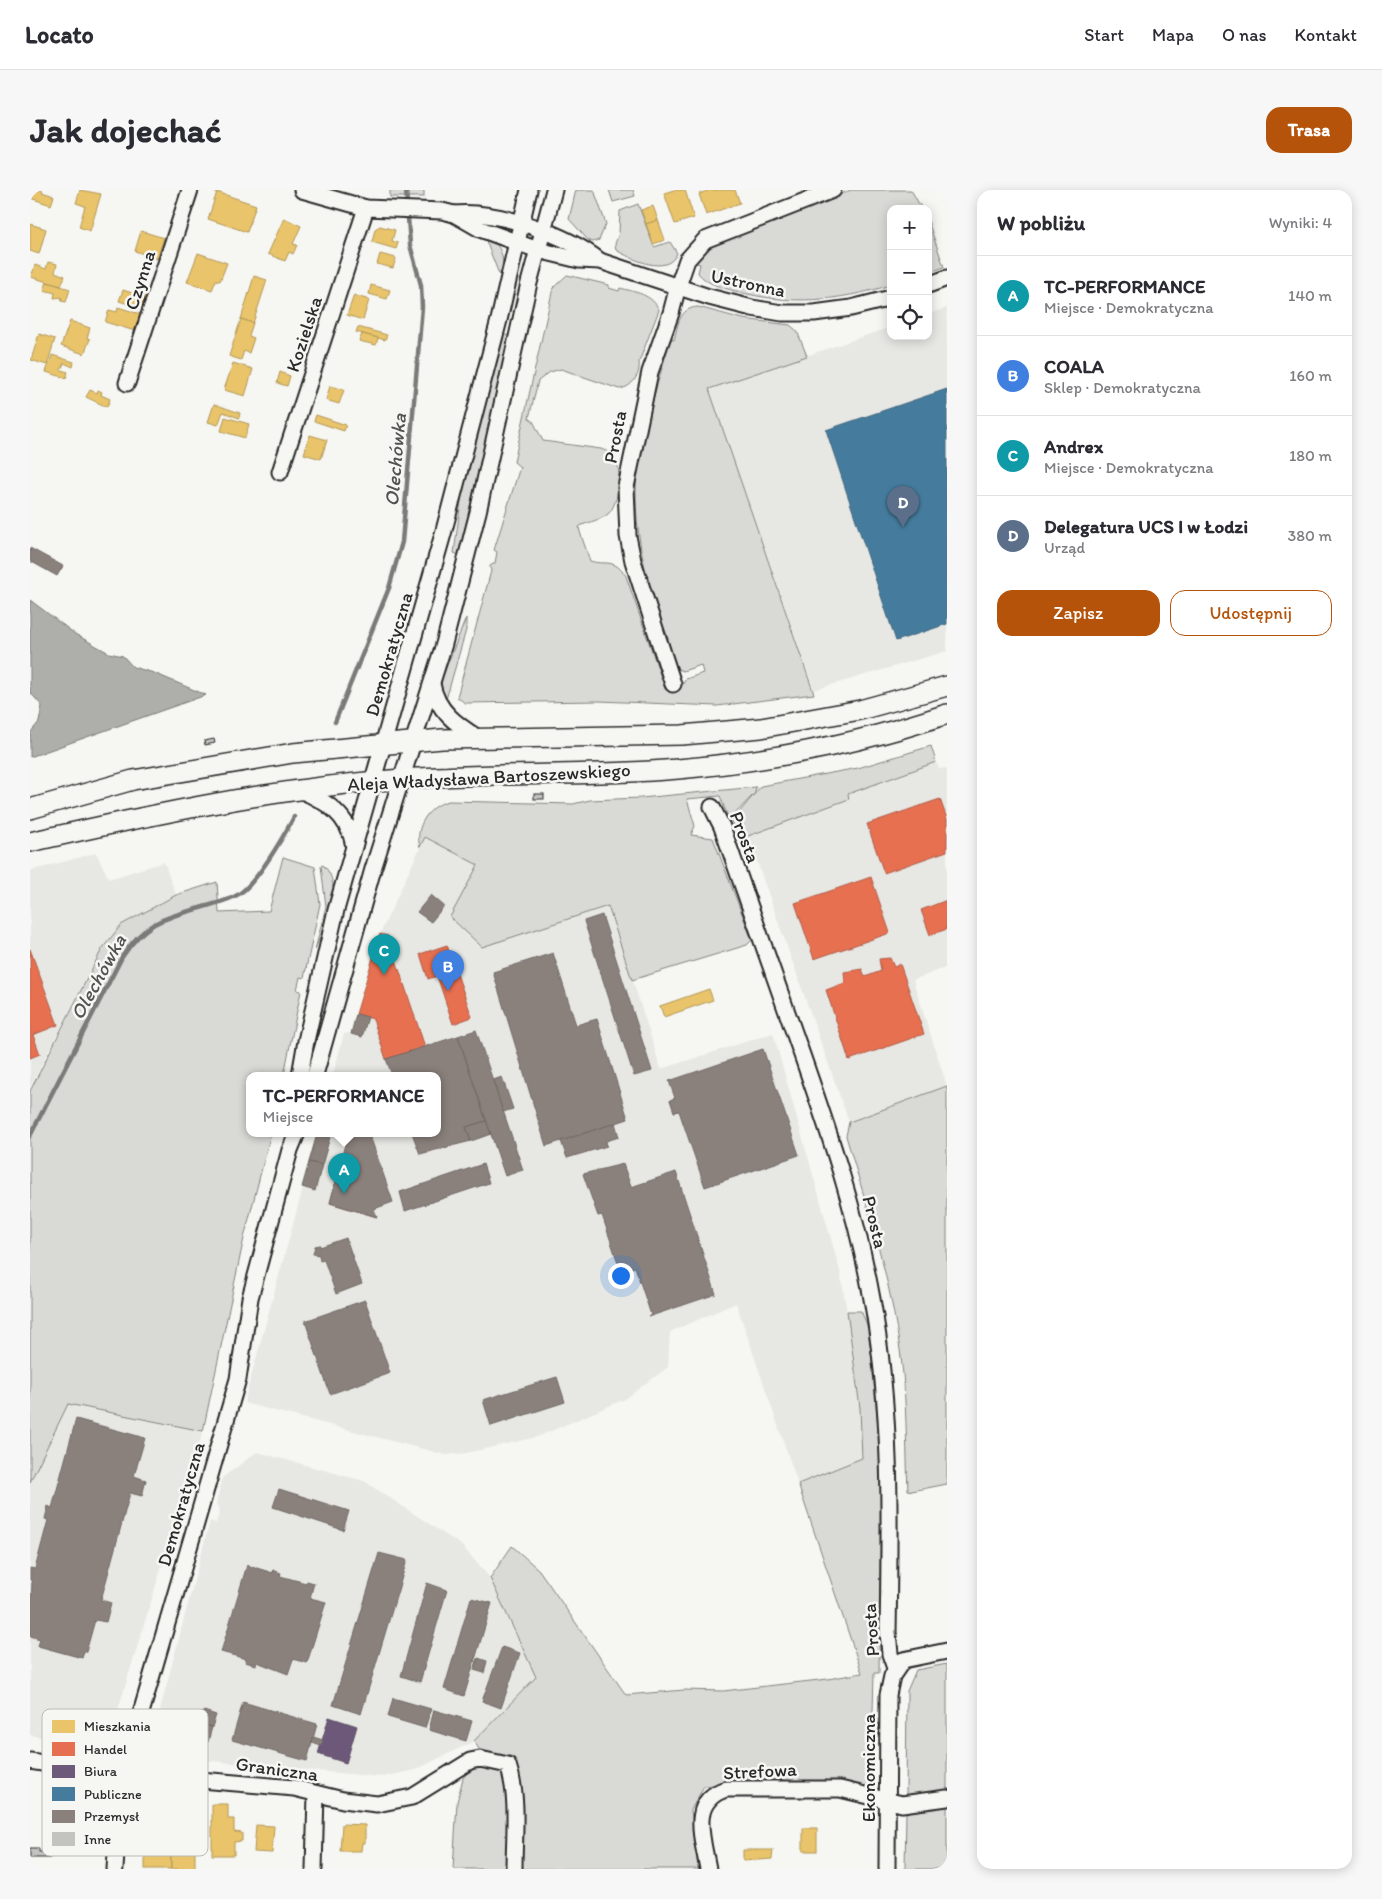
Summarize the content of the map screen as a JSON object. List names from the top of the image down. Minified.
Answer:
{"streets":{"main road":["Aleja Władysława Bartoszewskiego"],"street":["Czynna","Ustronna","Kozielska","Prosta","Demokratyczna","Ekonomiczna","Graniczna","Strefowa"]},"crossings":[["Ustronna","Prosta"],["Ustronna","Demokratyczna"],["Prosta","Ekonomiczna"],["Demokratyczna","Aleja Władysława Bartoszewskiego"],["Ekonomiczna","Strefowa"]],"water":["Olechówka"],"legend":["Mieszkania","Handel","Biura","Publiczne","Przemysł","Inne"],"page":{"header":"Locato","nav":["Start","Mapa","O nas","Kontakt"],"buttons":["Trasa",["Zapisz","Udostępnij"]],"title":"Jak dojechać","heading":["W pobliżu","Wyniki: 4"],"map_buttons":["+","−"],"list":[{"mark":"A","name":"TC-PERFORMANCE","note":"Miejsce · Demokratyczna","value":"140 m"},{"mark":"B","name":"COALA","note":"Sklep · Demokratyczna","value":"160 m"},{"mark":"C","name":"Andrex","note":"Miejsce · Demokratyczna","value":"180 m"},{"mark":"D","name":"Delegatura UCS I w Łodzi","note":"Urząd","value":"380 m"}],"pins":["D","C","B","A"],"popup":["TC-PERFORMANCE","Miejsce"]}}
